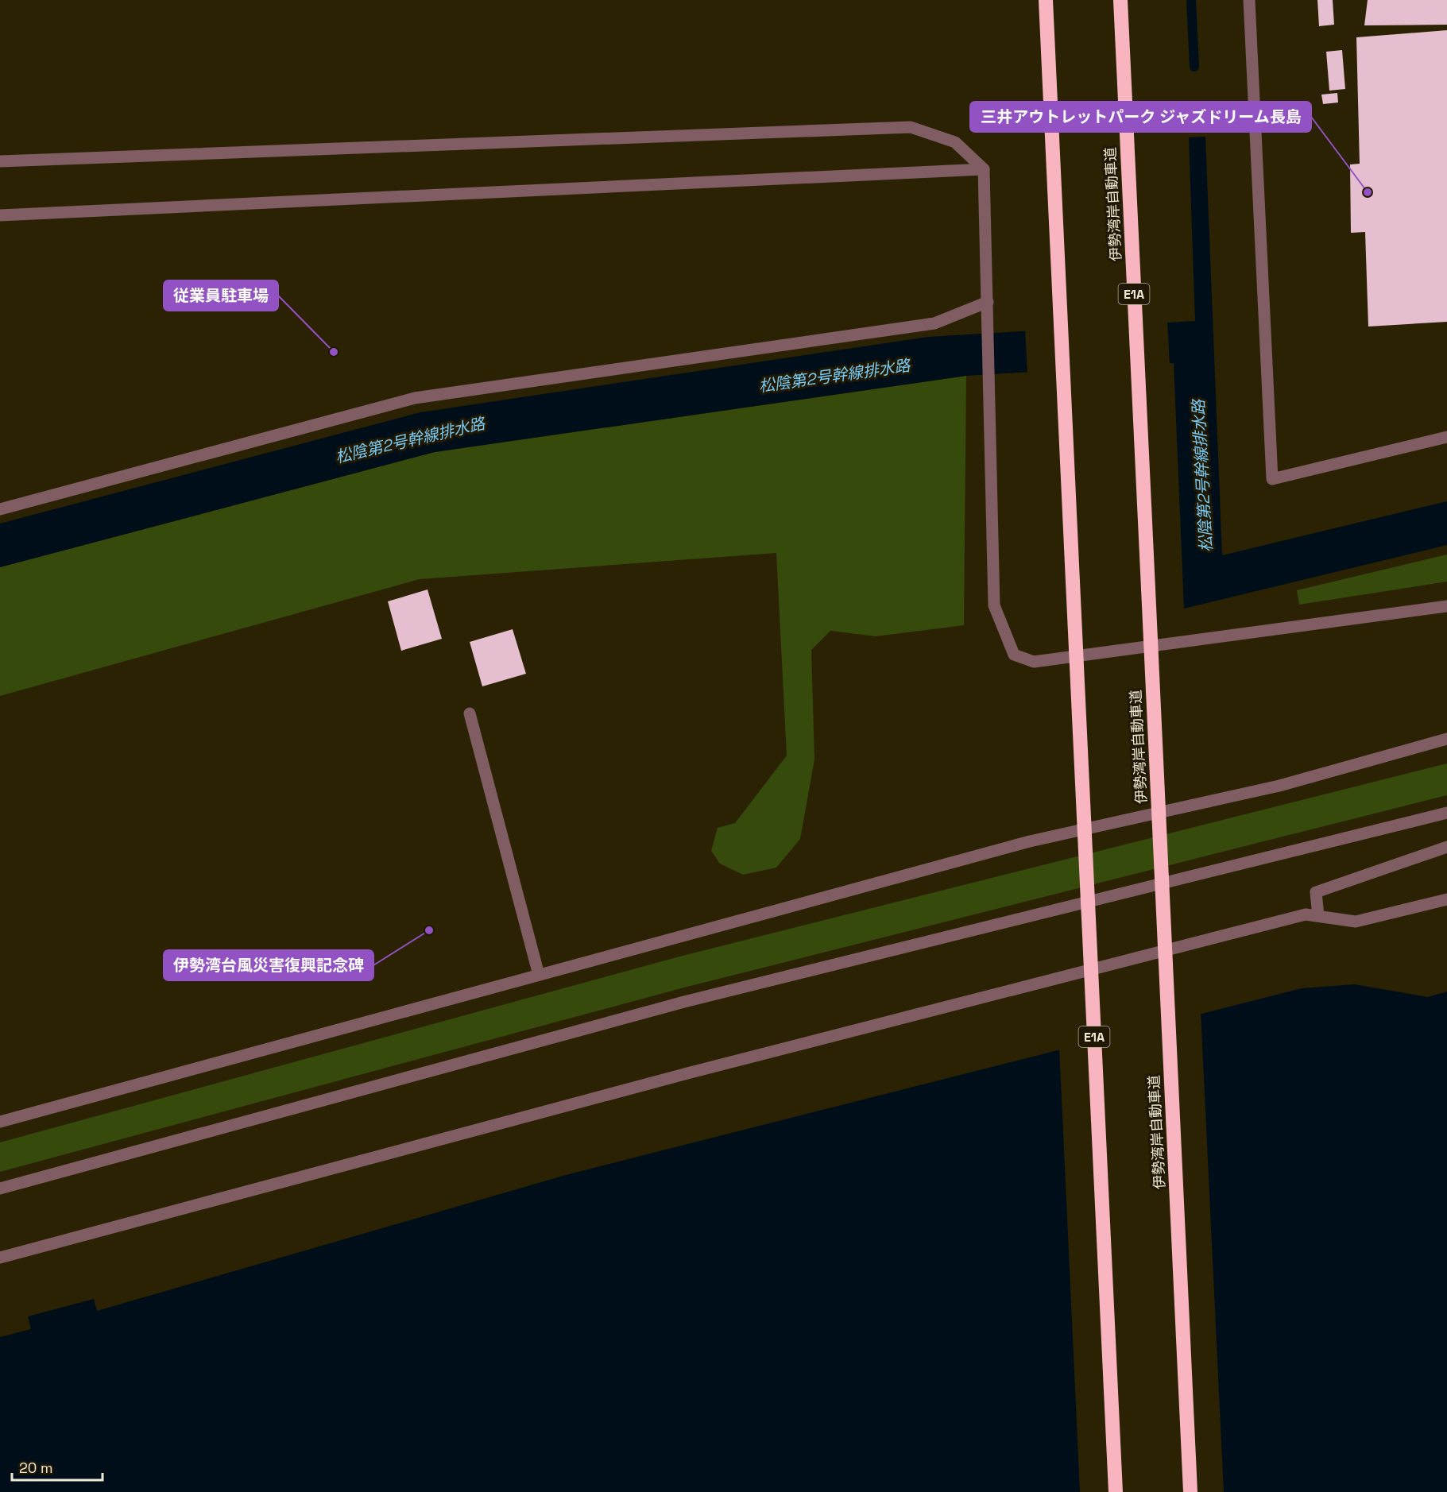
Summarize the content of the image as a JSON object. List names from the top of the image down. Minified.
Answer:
{"streets":{"highway":["伊勢湾岸自動車道","E1A"]},"water":["松陰第2号幹線排水路"],"places":["三井アウトレットパーク ジャズドリーム長島","従業員駐車場","伊勢湾台風災害復興記念碑"],"scale_bar":"20 m"}
